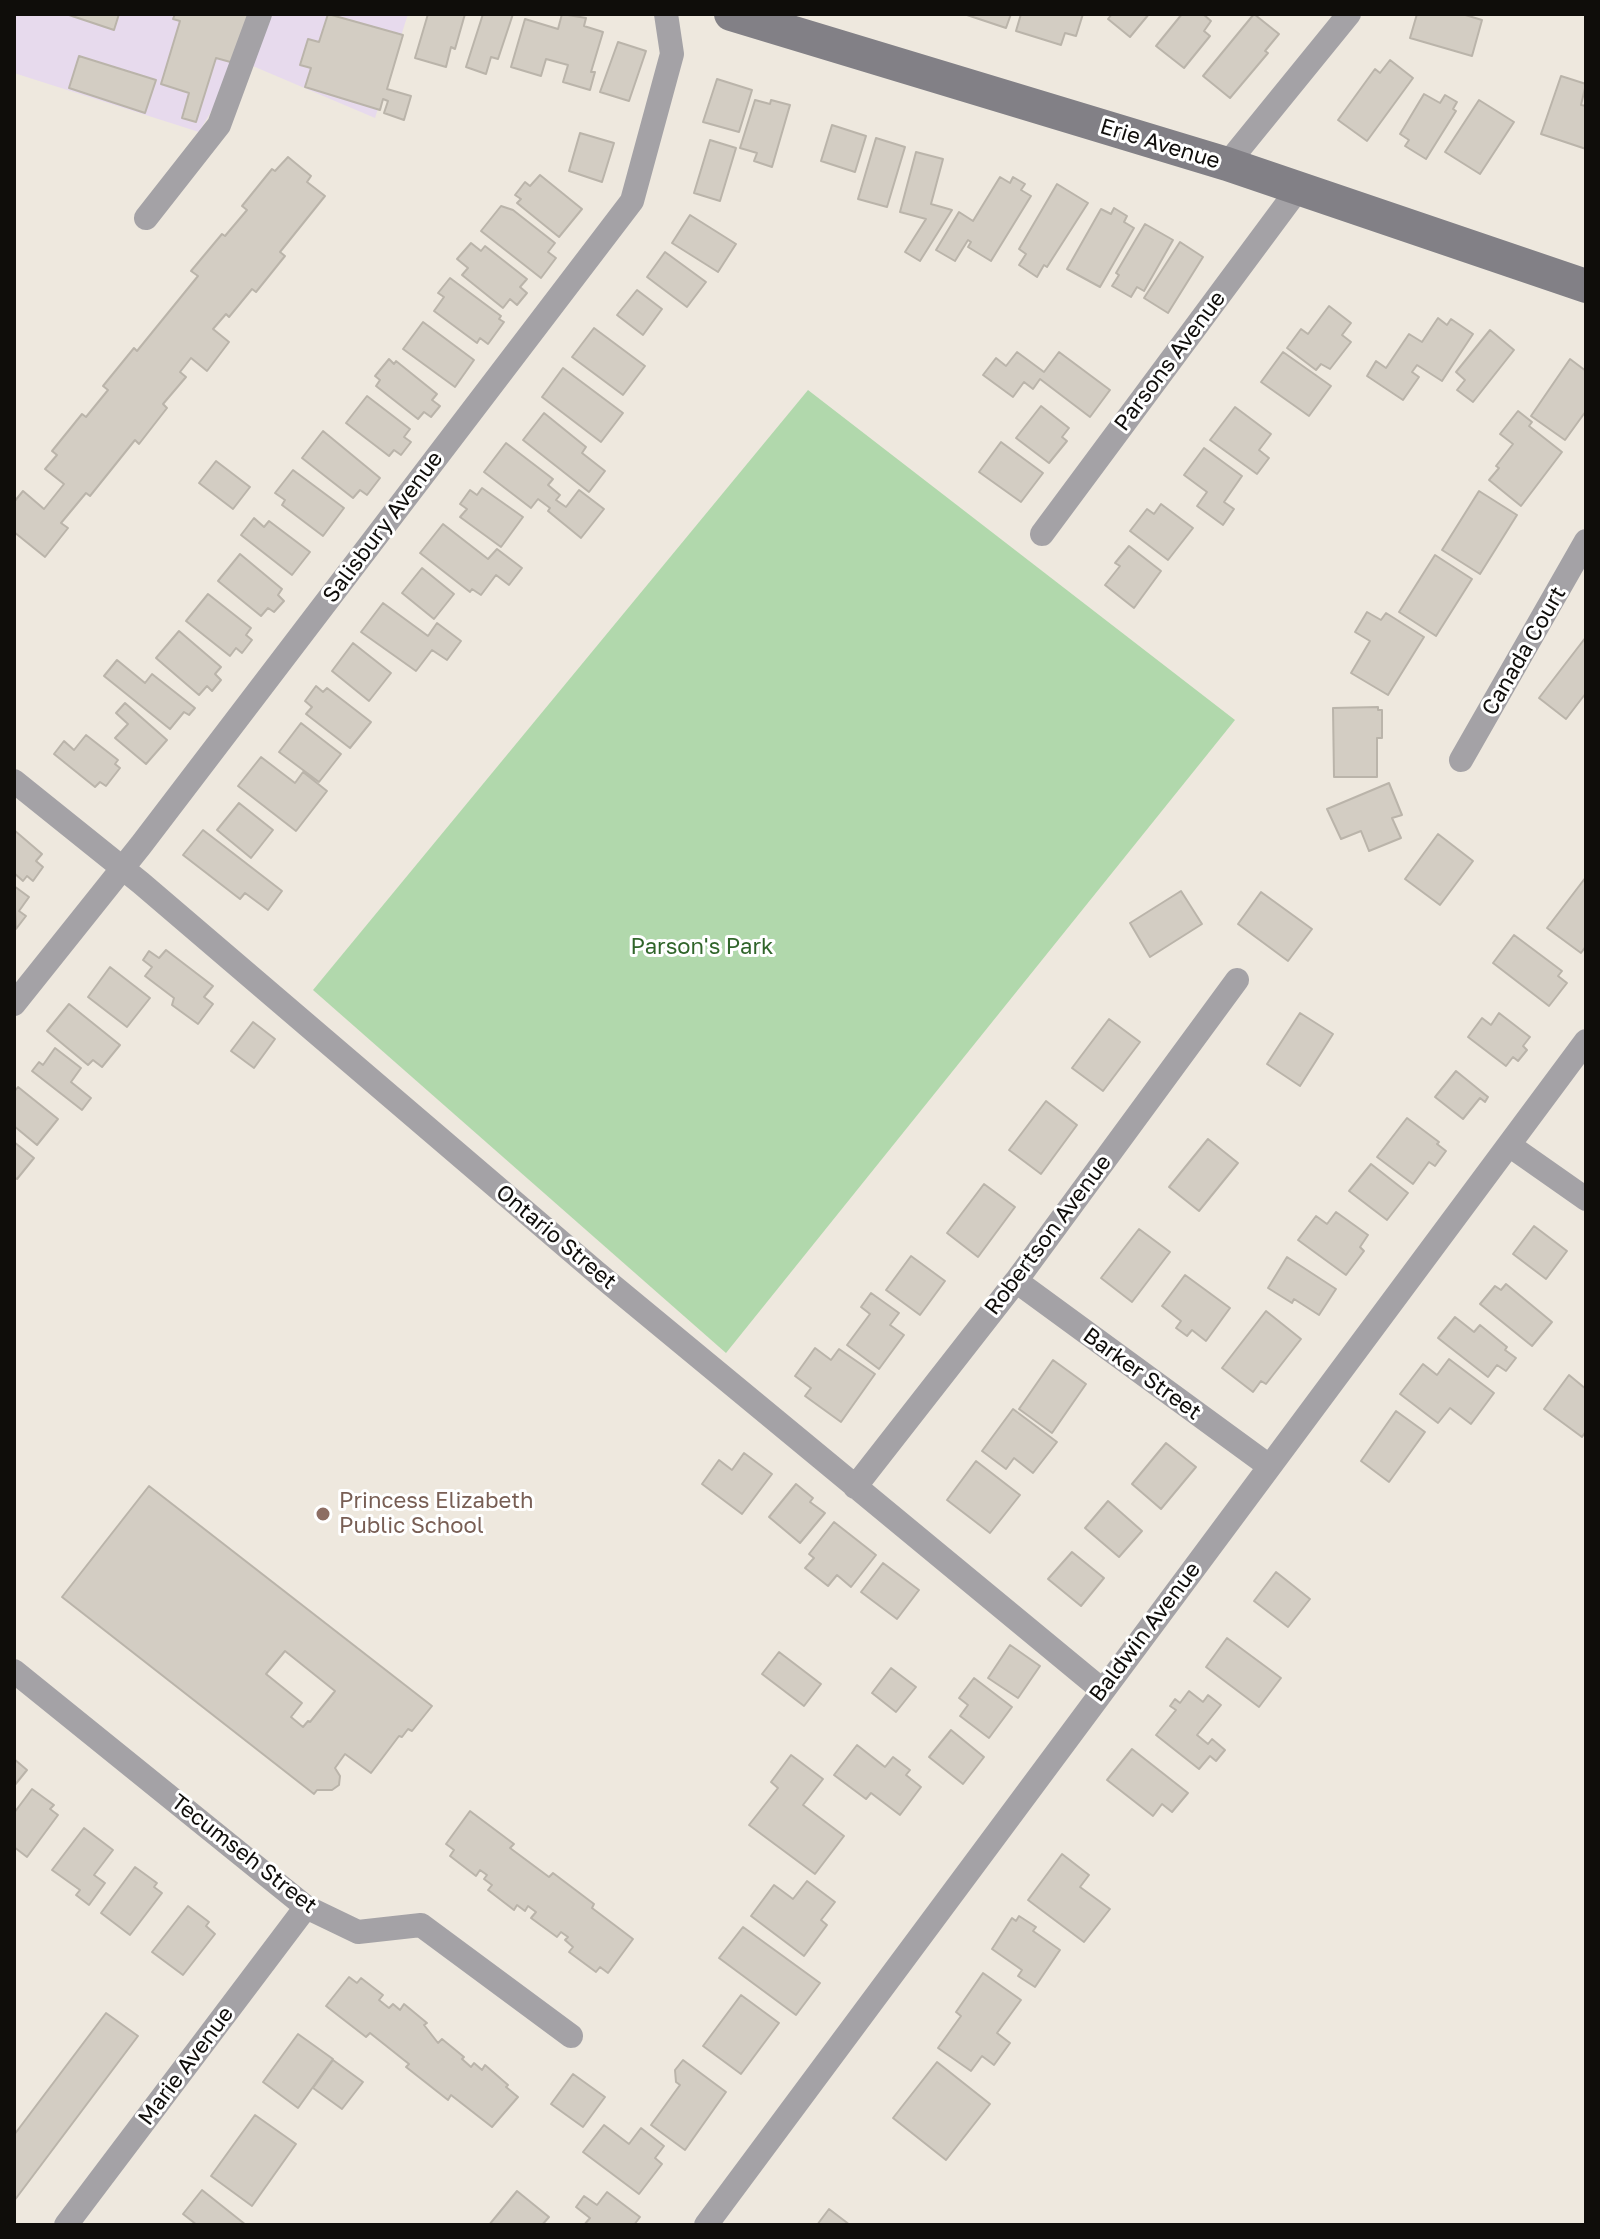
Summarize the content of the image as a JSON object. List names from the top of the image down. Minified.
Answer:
{"streets":{"main road":["Erie Avenue"],"street":["Parsons Avenue","Salisbury Avenue","Canada Court","Robertson Avenue","Ontario Street","Barker Street","Baldwin Avenue","Tecumseh Street","Marie Avenue"]},"crossings":[["Erie Avenue","Parsons Avenue"],["Salisbury Avenue","Ontario Street"],["Robertson Avenue","Ontario Street"],["Robertson Avenue","Barker Street"],["Ontario Street","Baldwin Avenue"],["Barker Street","Baldwin Avenue"],["Tecumseh Street","Marie Avenue"]],"parks":["Parson's Park"],"places":["Princess Elizabeth Public School"]}
